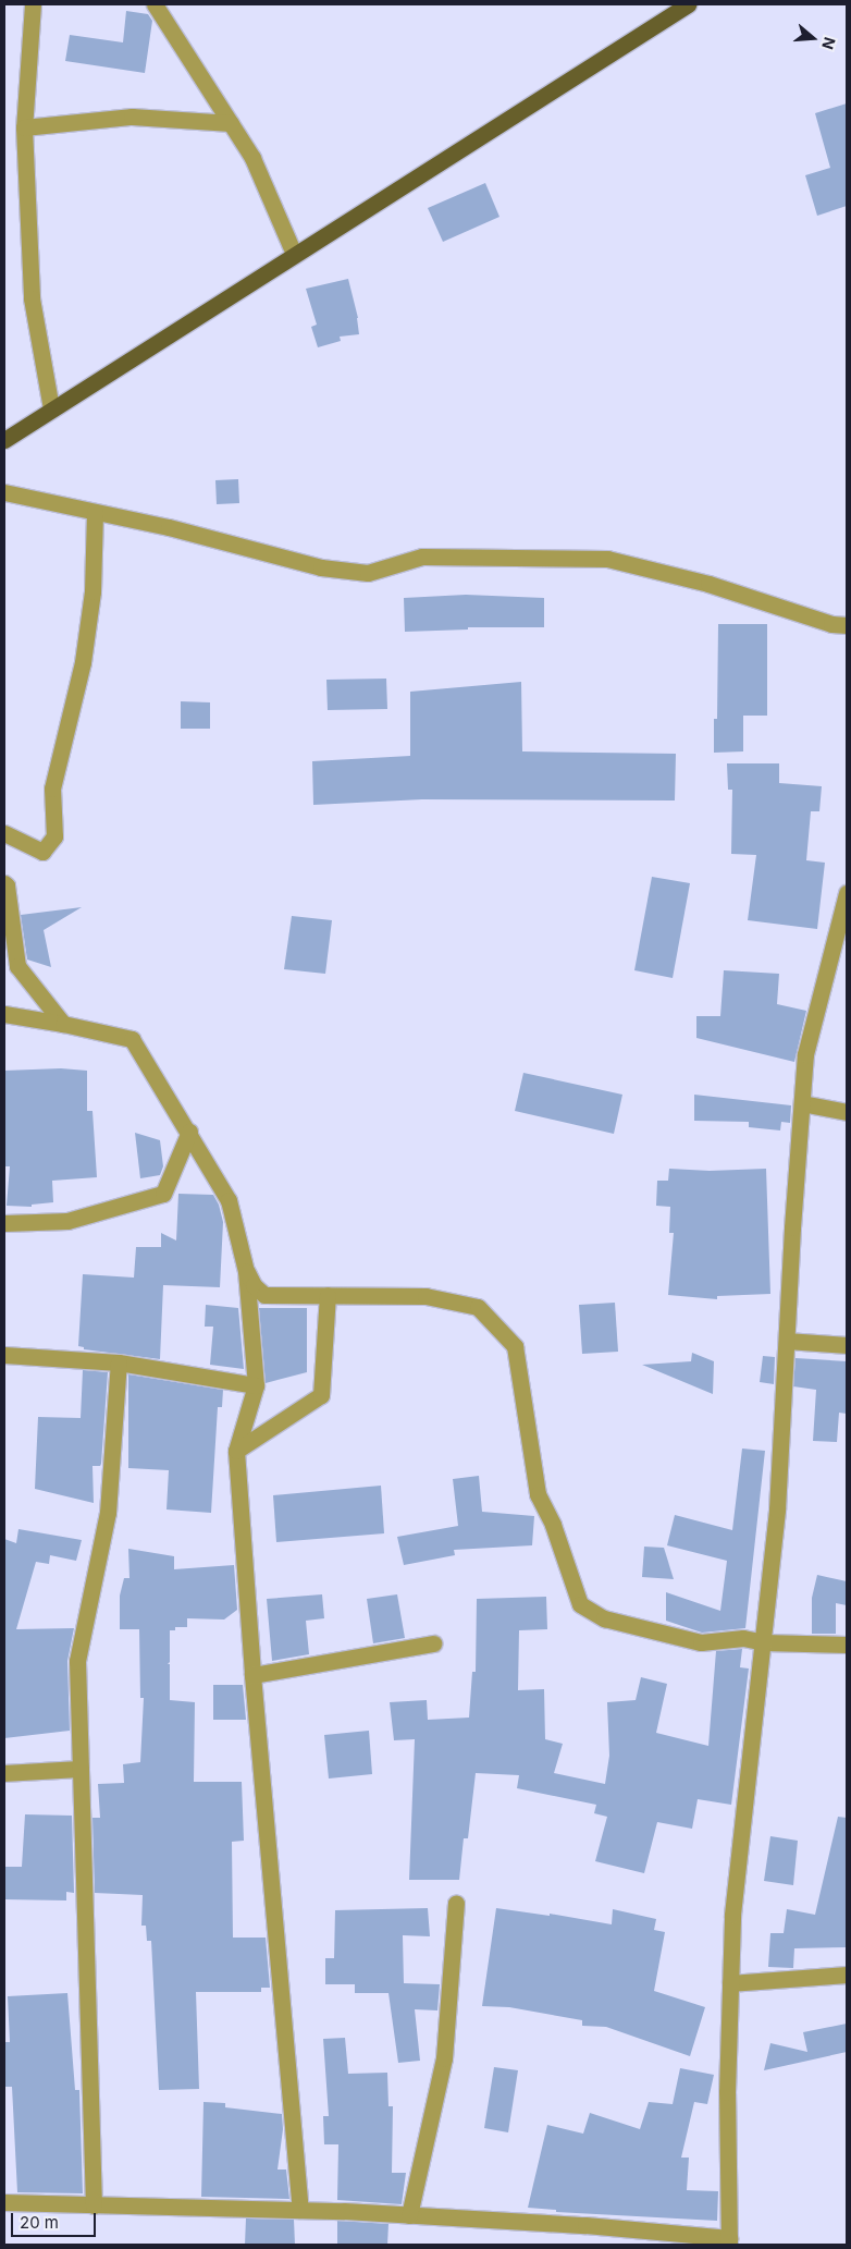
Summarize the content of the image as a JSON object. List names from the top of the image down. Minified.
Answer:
{"scale_bar":"20 m","north":"right"}
